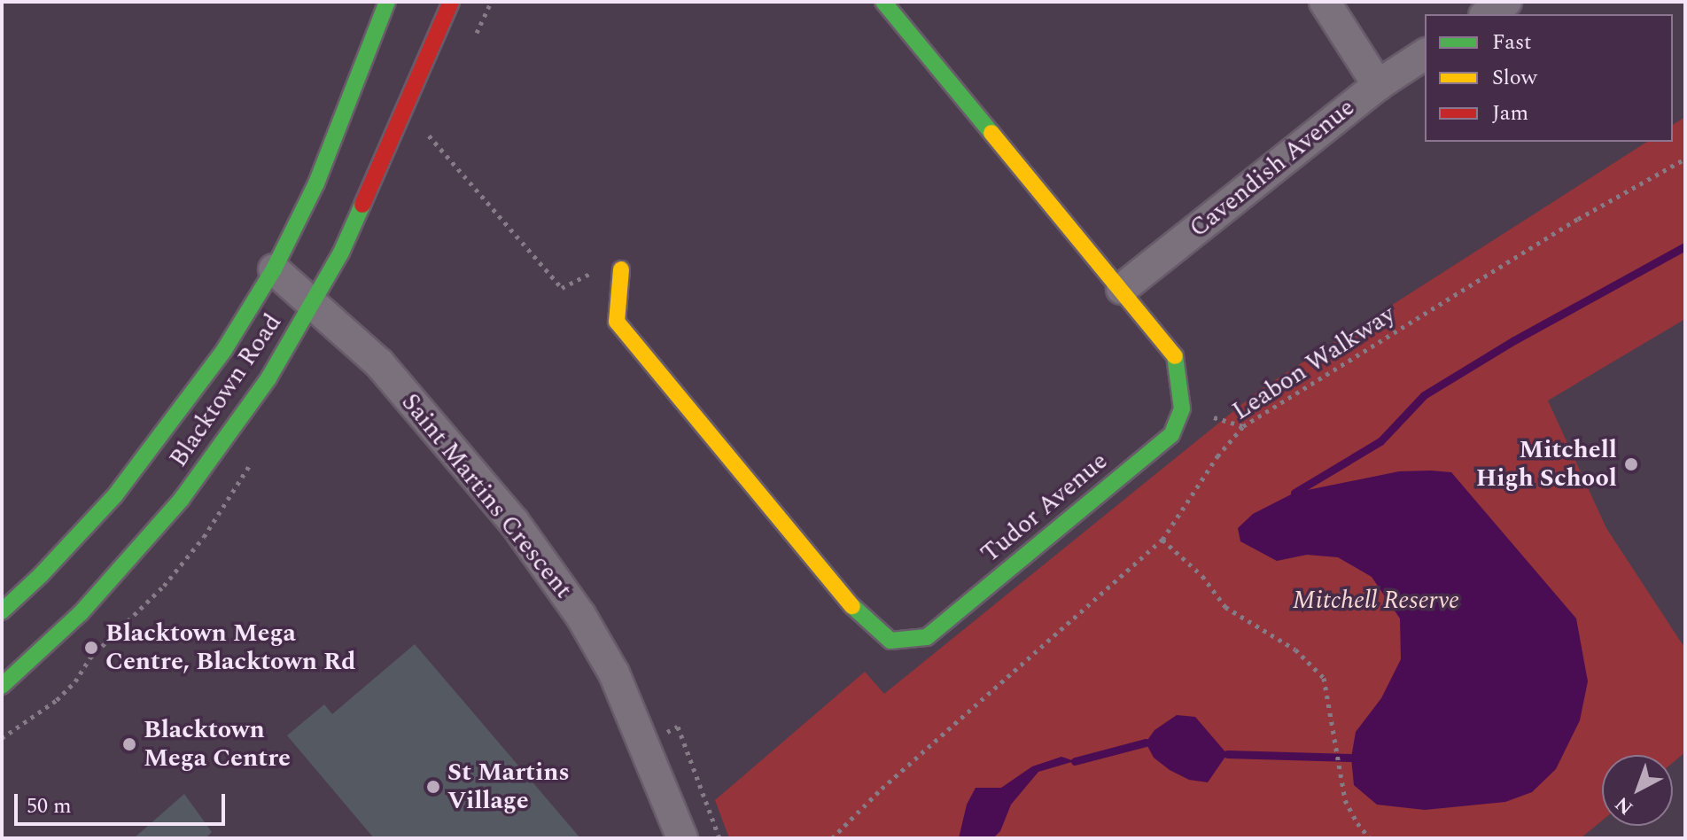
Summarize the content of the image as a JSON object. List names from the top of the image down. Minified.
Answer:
{"streets":{"main road":["Blacktown Road","Tudor Avenue"],"street":["Cavendish Avenue","Saint Martins Crescent"],"path":["Leabon Walkway"]},"crossings":[["Cavendish Avenue","Tudor Avenue"],["Blacktown Road","Saint Martins Crescent"]],"parks":["Mitchell Reserve"],"places":["Mitchell High School","Blacktown Mega Centre, Blacktown Rd","Blacktown Mega Centre","St Martins Village"],"legend":["Fast","Slow","Jam"],"scale_bar":"50 m","north":"bottom left"}
